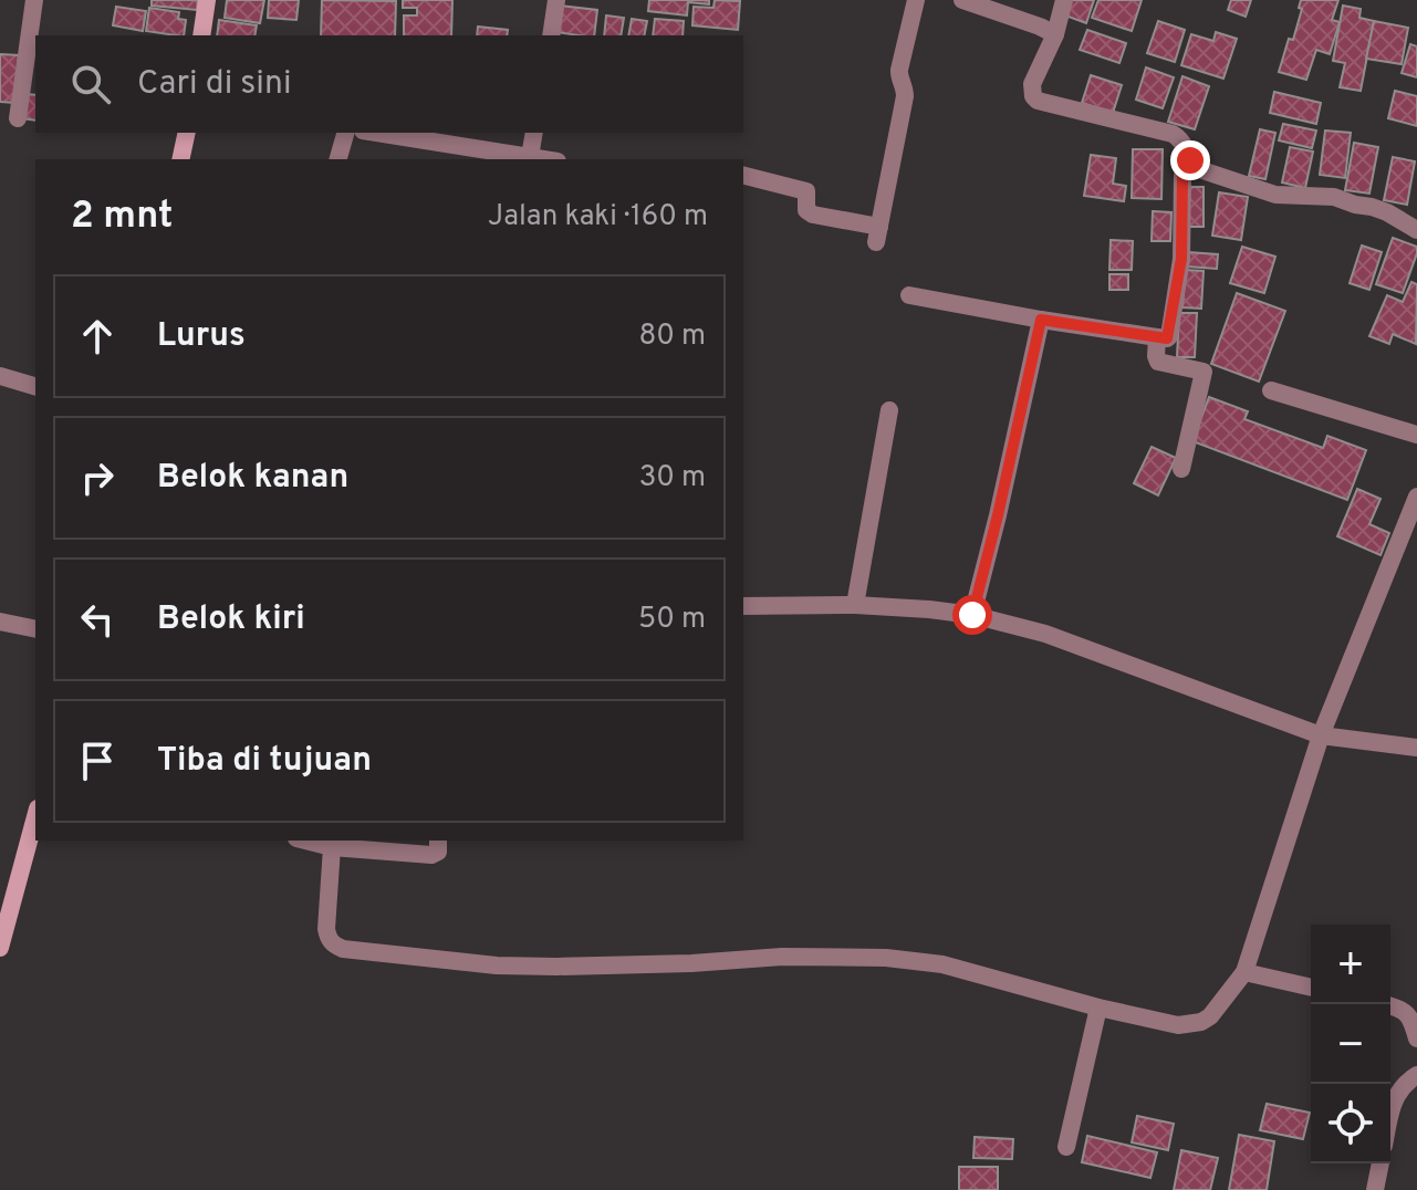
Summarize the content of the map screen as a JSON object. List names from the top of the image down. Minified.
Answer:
{"page":{"search":"Cari di sini","heading":["2 mnt","Jalan kaki · 160 m"],"list":[["Lurus","80 m"],["Belok kanan","30 m"],["Belok kiri","50 m"],"Tiba di tujuan"],"map_buttons":["+","−"]}}
